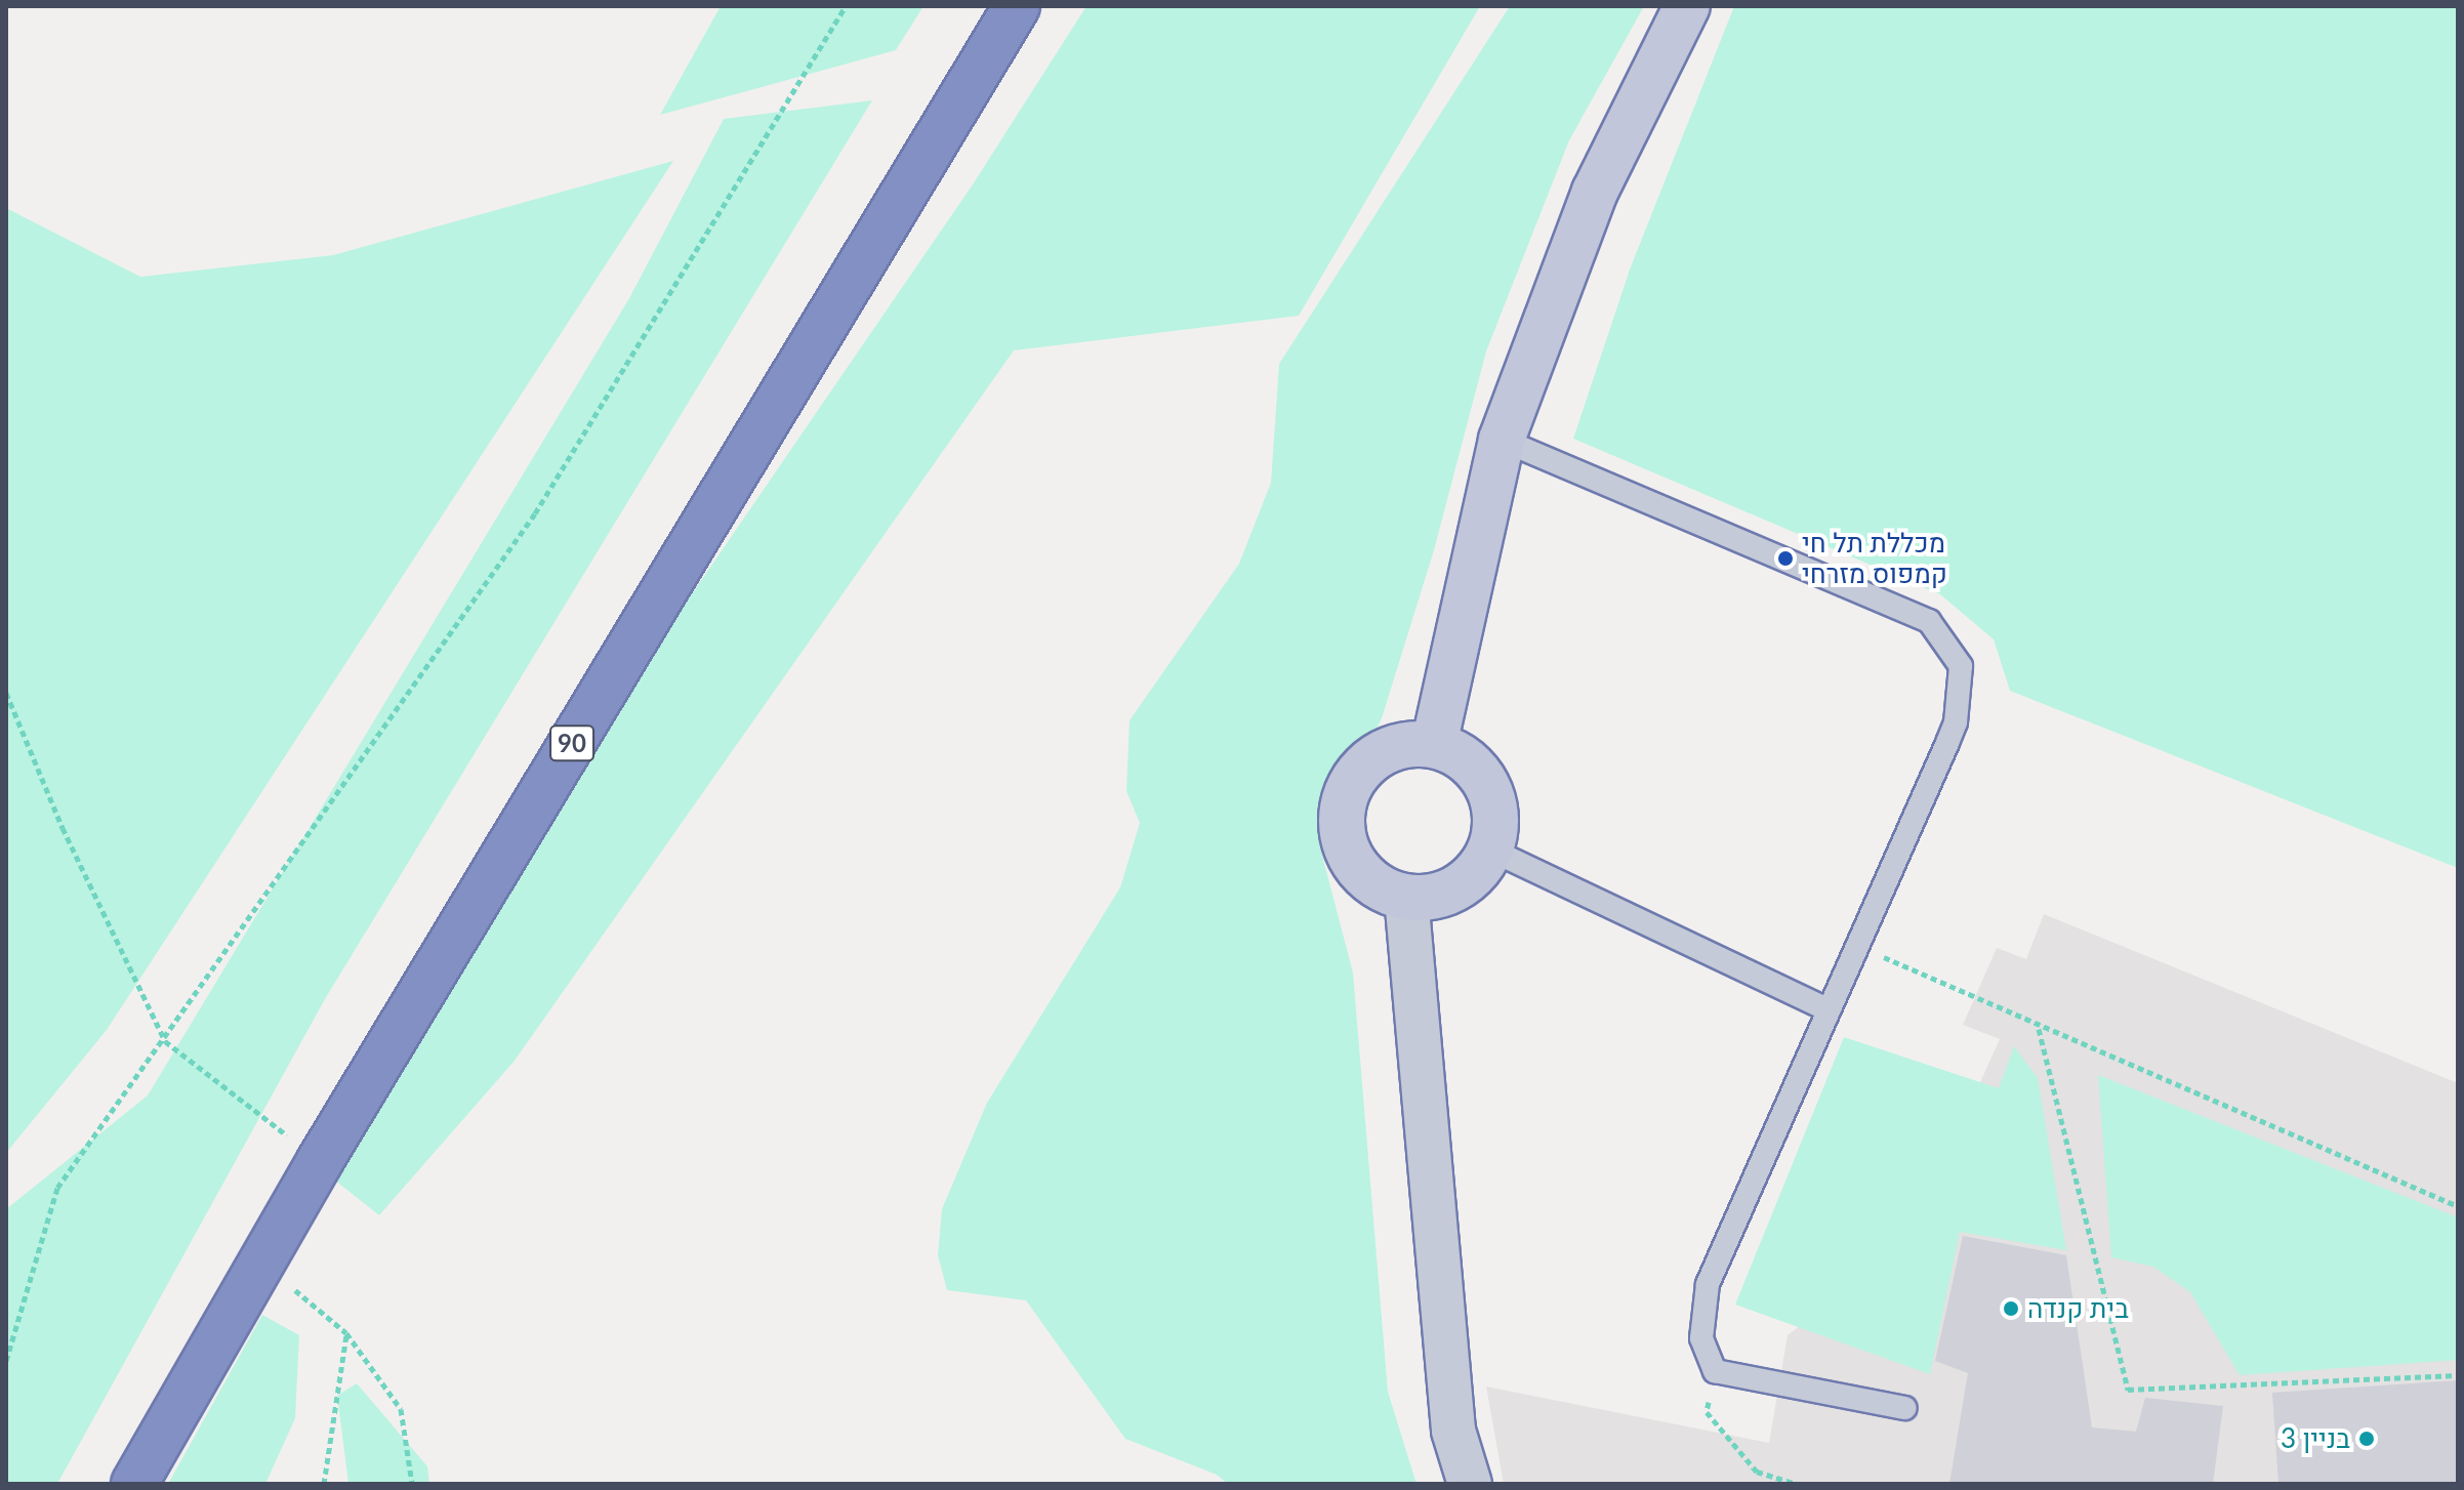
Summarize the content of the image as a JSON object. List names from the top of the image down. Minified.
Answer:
{"streets":{"highway":["90"]},"places":["מכללת תל חי קמפוס מזרחי","בית קנדה","בניין 3"]}
